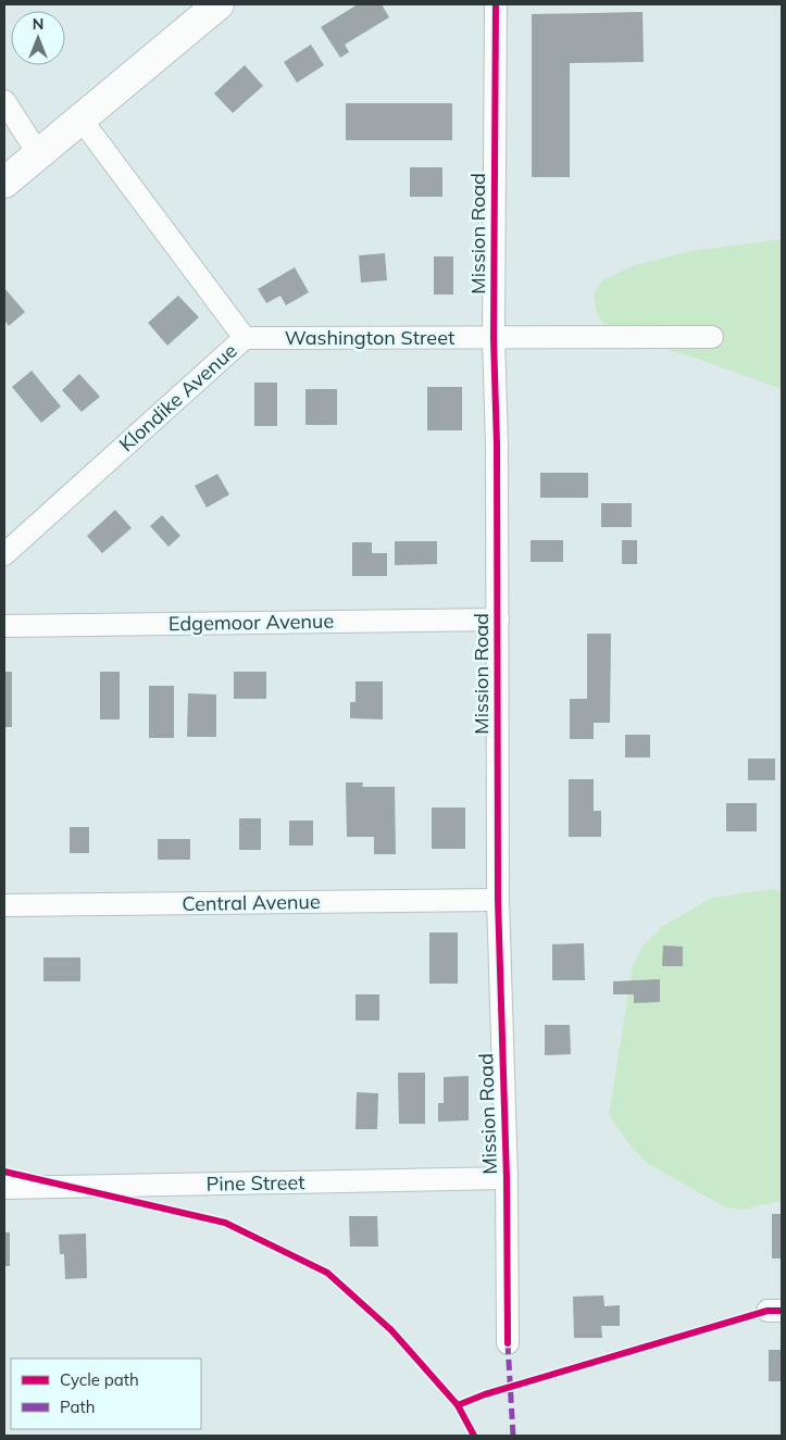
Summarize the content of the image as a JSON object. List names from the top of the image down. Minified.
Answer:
{"streets":{"street":["Mission Road","Washington Street","Klondike Avenue","Edgemoor Avenue","Central Avenue","Pine Street"]},"crossings":[["Mission Road","Washington Street"],["Mission Road","Edgemoor Avenue"],["Mission Road","Central Avenue"],["Mission Road","Pine Street"],["Washington Street","Klondike Avenue"]],"legend":["Cycle path","Path"],"north":"top"}
